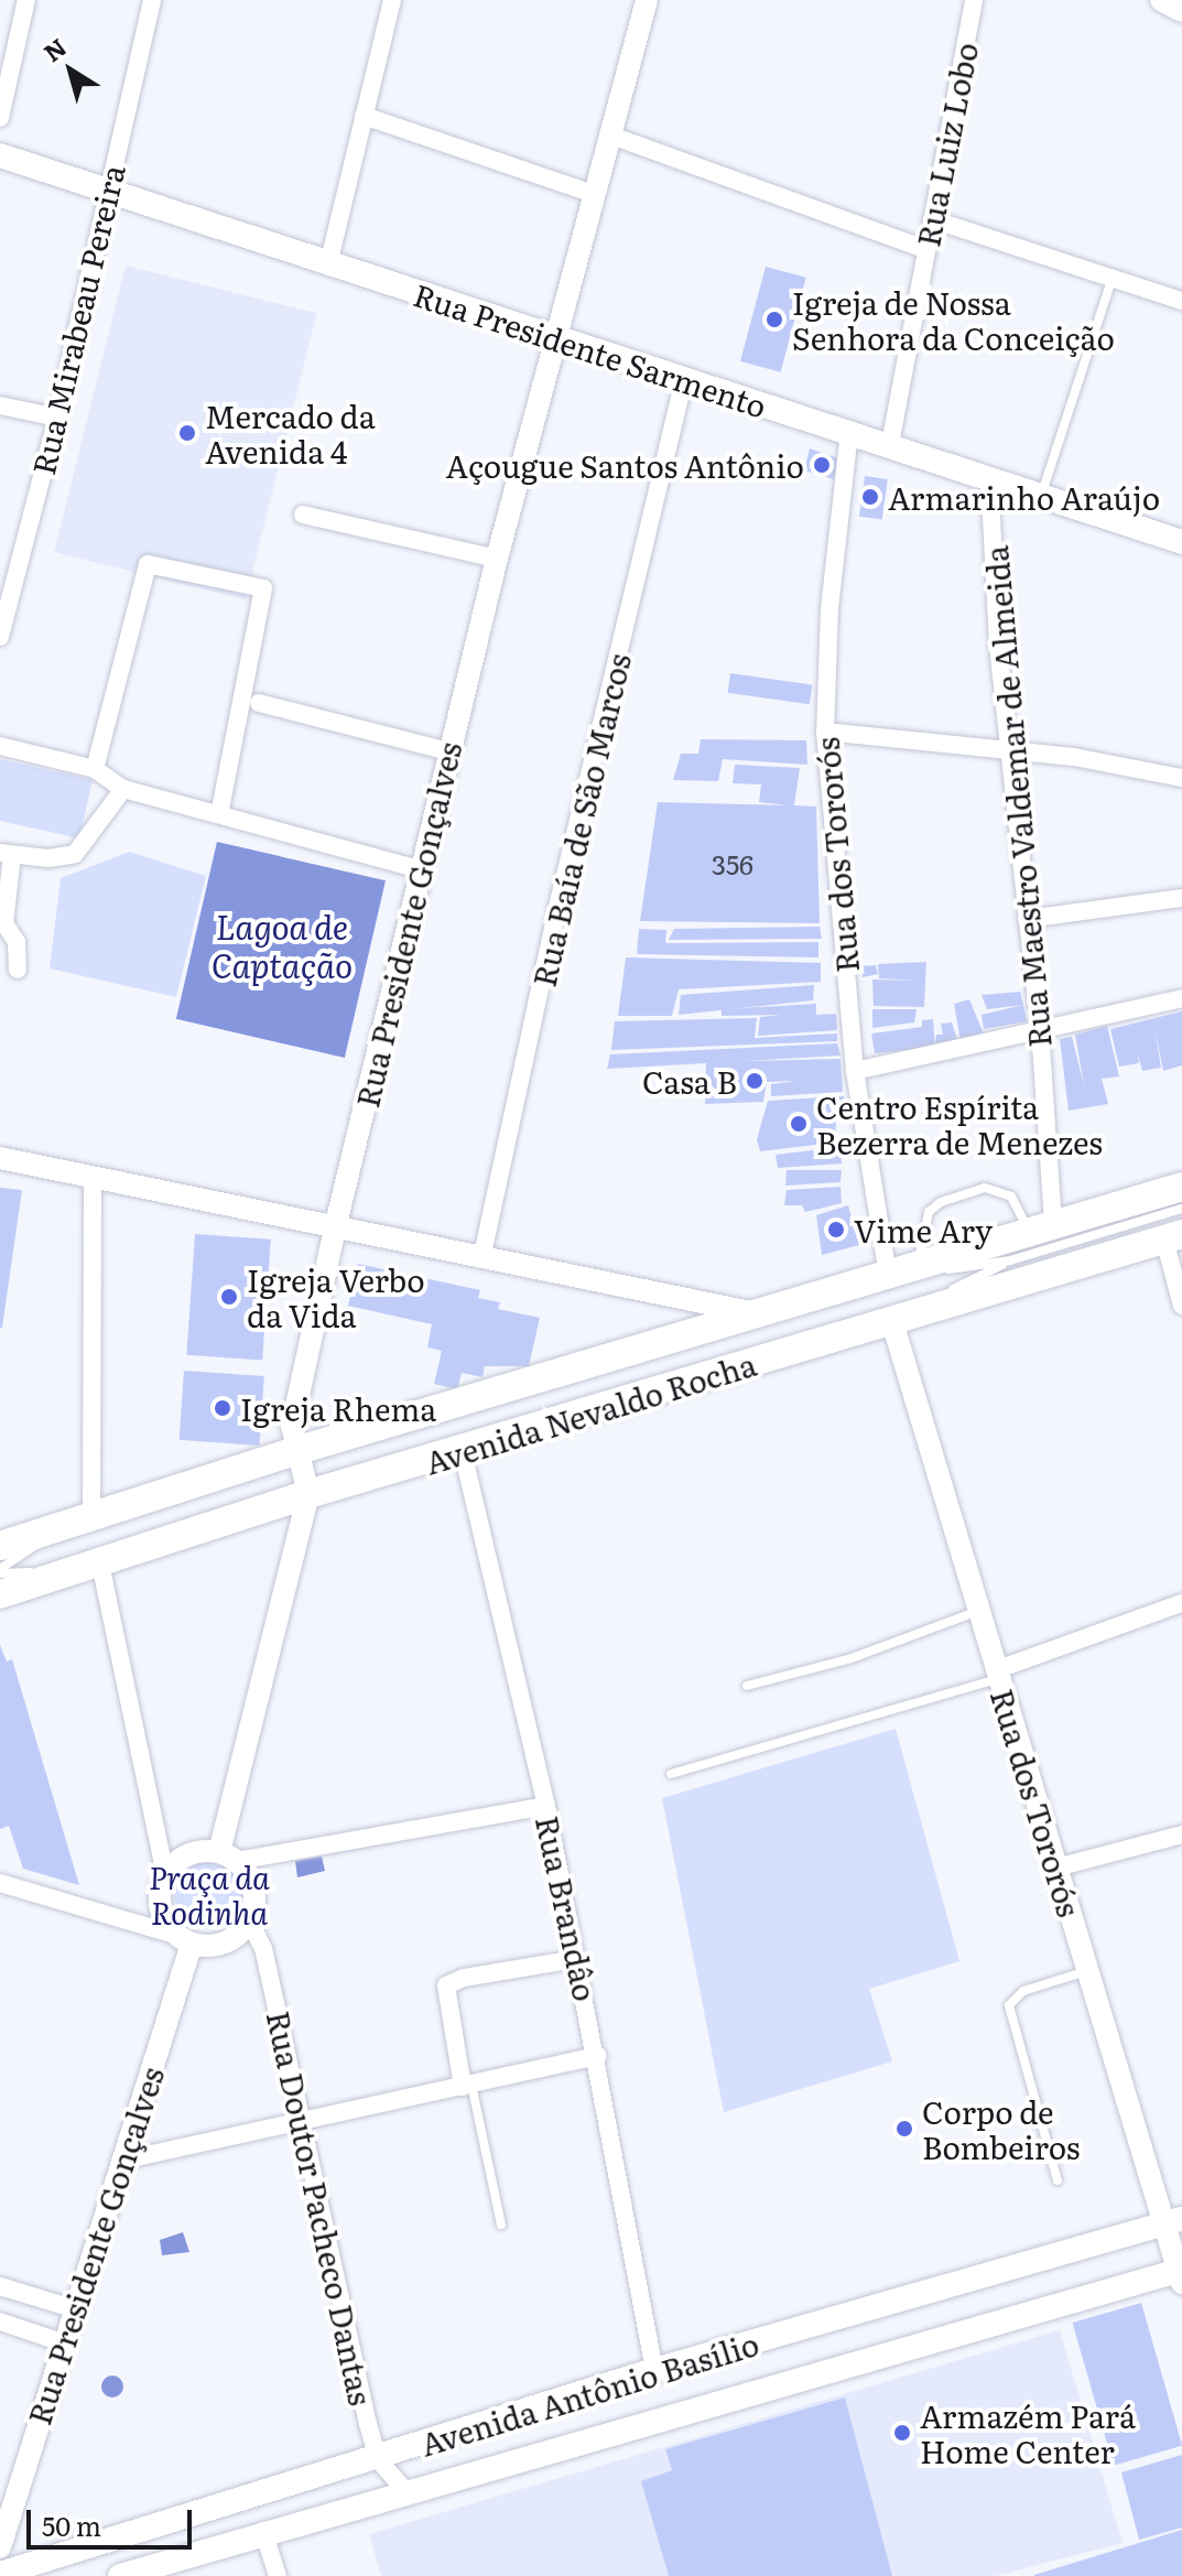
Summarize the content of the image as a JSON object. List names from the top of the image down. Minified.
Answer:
{"streets":{"highway":["Avenida Nevaldo Rocha"],"main road":["Rua Presidente Sarmento","Avenida Antônio Basílio"],"street":["Rua Luiz Lobo","Rua Mirabeau Pereira","Rua Maestro Valdemar de Almeida","Rua Baía de São Marcos","Rua dos Tororós","Rua Presidente Gonçalves","Rua Brandâo","Rua Doutor Pacheco Dantas"]},"crossings":[["Rua Luiz Lobo","Rua Presidente Sarmento"],["Rua Mirabeau Pereira","Rua Presidente Sarmento"],["Rua Presidente Sarmento","Rua Maestro Valdemar de Almeida"],["Rua Presidente Sarmento","Rua Baía de São Marcos"],["Rua Presidente Sarmento","Rua dos Tororós"],["Rua Presidente Sarmento","Rua Presidente Gonçalves"],["Rua Maestro Valdemar de Almeida","Avenida Nevaldo Rocha"],["Rua dos Tororós","Avenida Nevaldo Rocha"],["Rua dos Tororós","Avenida Antônio Basílio"],["Rua Presidente Gonçalves","Avenida Nevaldo Rocha"],["Rua Presidente Gonçalves","Rua Doutor Pacheco Dantas"],["Avenida Nevaldo Rocha","Rua Brandâo"],["Rua Brandâo","Avenida Antônio Basílio"],["Rua Doutor Pacheco Dantas","Avenida Antônio Basílio"]],"water":["Lagoa de Captação"],"parks":["Praça da Rodinha"],"places":["Igreja de Nossa Senhora da Conceição","Mercado da Avenida 4","Açougue Santos Antônio","Armarinho Araújo","Casa B","Centro Espírita Bezerra de Menezes","Vime Ary","Igreja Verbo da Vida","Igreja Rhema","Corpo de Bombeiros","Armazém Pará Home Center"],"house_numbers":["356"],"scale_bar":"50 m","north":"top left"}
